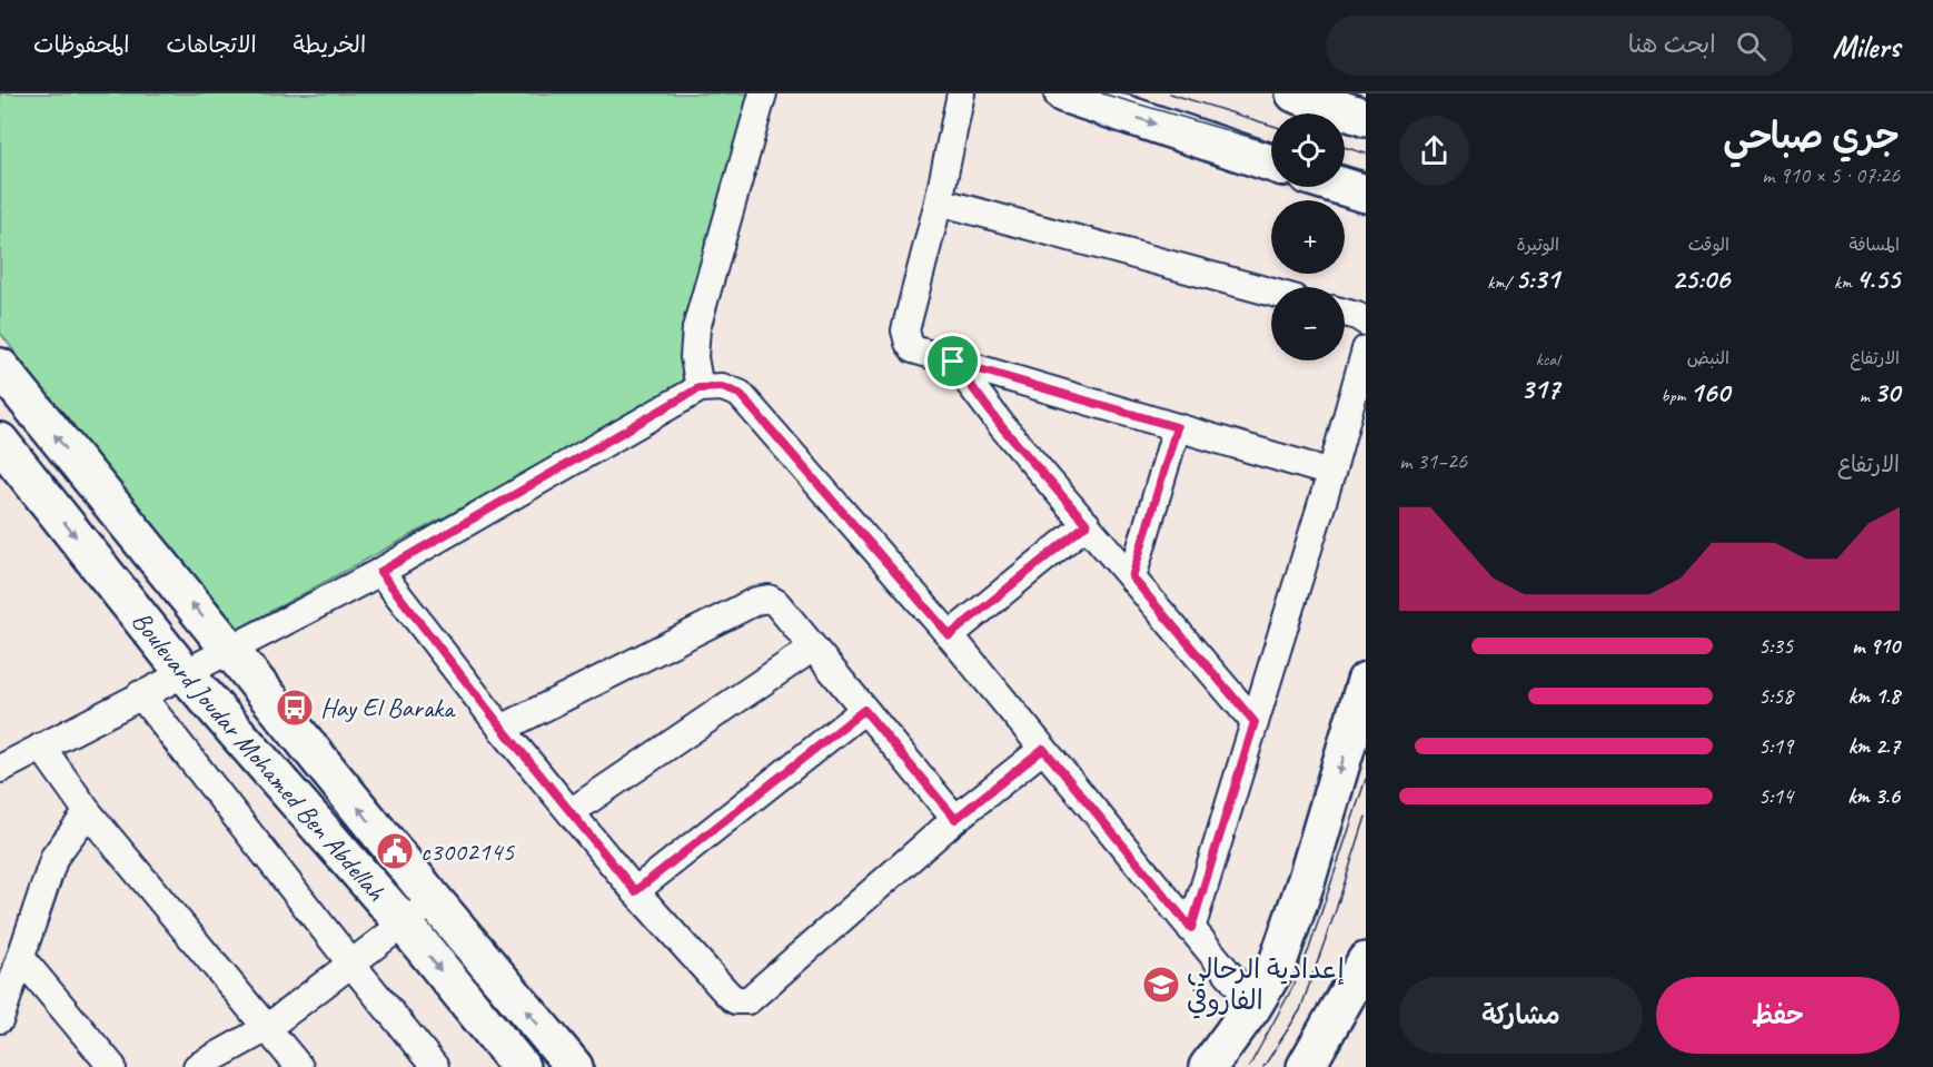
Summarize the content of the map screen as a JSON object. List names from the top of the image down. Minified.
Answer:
{"streets":{"main road":["Boulevard Joudar Mohamed Ben Abdellah"]},"places":{"bus stop":["Hay El Baraka"],"public building":["c3002145"],"school or university":["إعدادية الرحالي الفاروقي"]},"page":{"header":"Milers","search":"ابحث هنا","nav":["الخريطة","الاتجاهات","المحفوظات"],"heading":["جري صباحي","07:26 · 5 × 910 m"],"map_buttons":["+","−"],"stats":[["المسافة","4.55 km"],["الوقت","25:06"],["الوتيرة","5:31 /km"],["الارتفاع","30 m"],["النبض","160 bpm"],["kcal","317"]],"chart":["الارتفاع","26–31 m"],"list":[{"name":"910 m","note":"5:35"},{"name":"1.8 km","note":"5:58"},{"name":"2.7 km","note":"5:19"},{"name":"3.6 km","note":"5:14"}],"buttons":["حفظ","مشاركة"]}}
